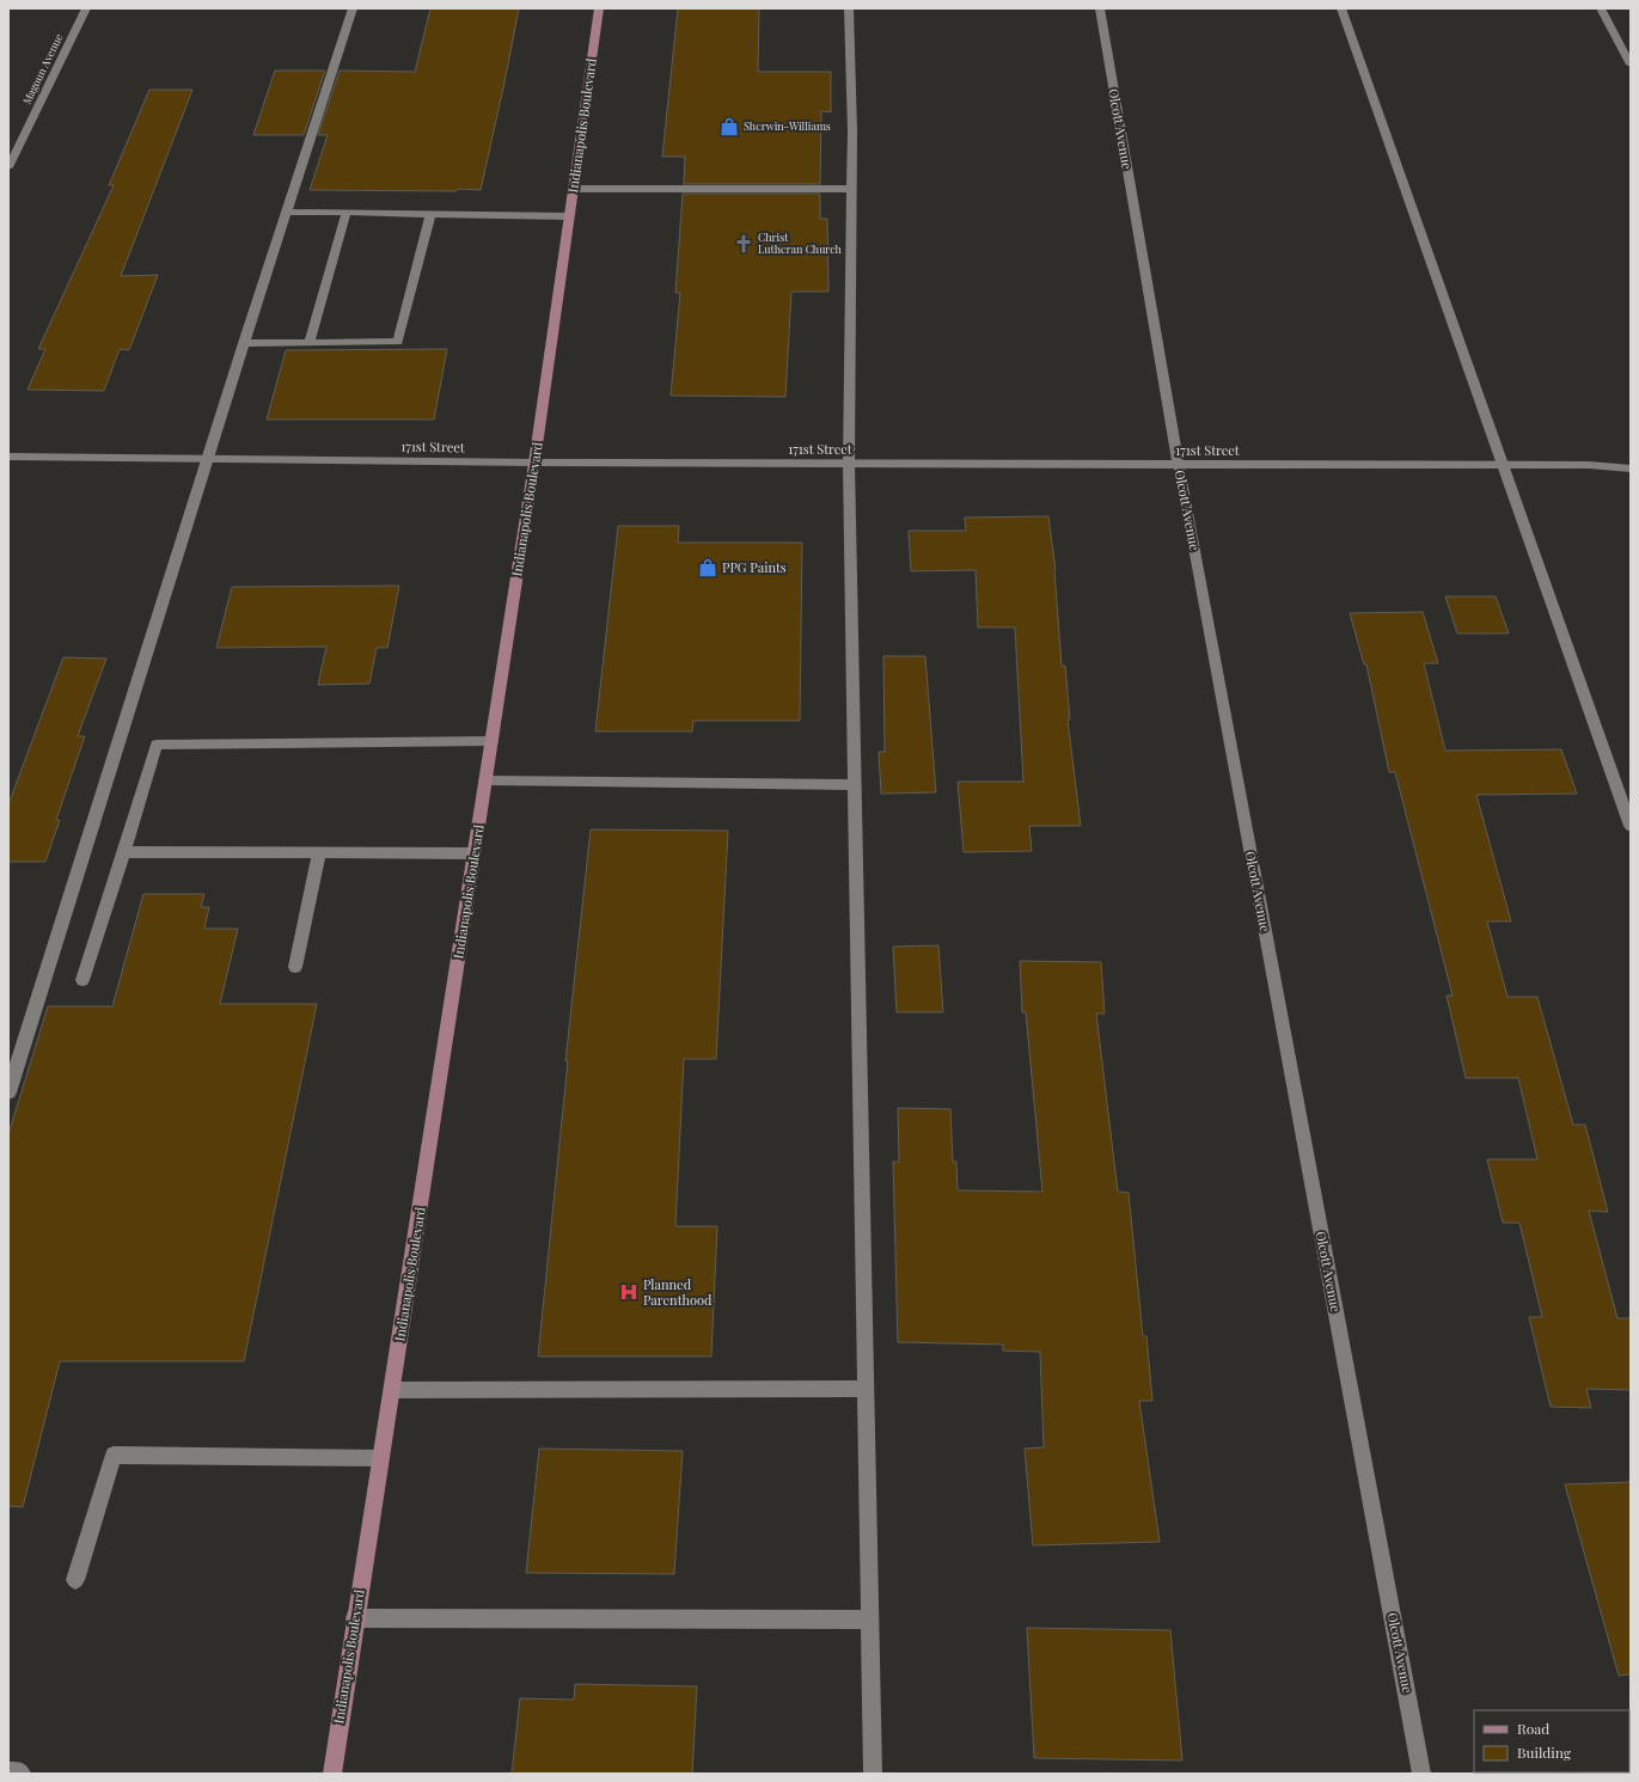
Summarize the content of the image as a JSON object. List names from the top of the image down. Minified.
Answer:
{"streets":{"main road":["Indianapolis Boulevard"],"street":["Magoun Avenue","Olcott Avenue","171st Street"]},"crossings":[["Indianapolis Boulevard","171st Street"],["Olcott Avenue","171st Street"]],"places":{"shop":["Sherwin-Williams","PPG Paints"],"church":["Christ Lutheran Church"],"hospital":["Planned Parenthood"]},"legend":["Road","Building"]}
